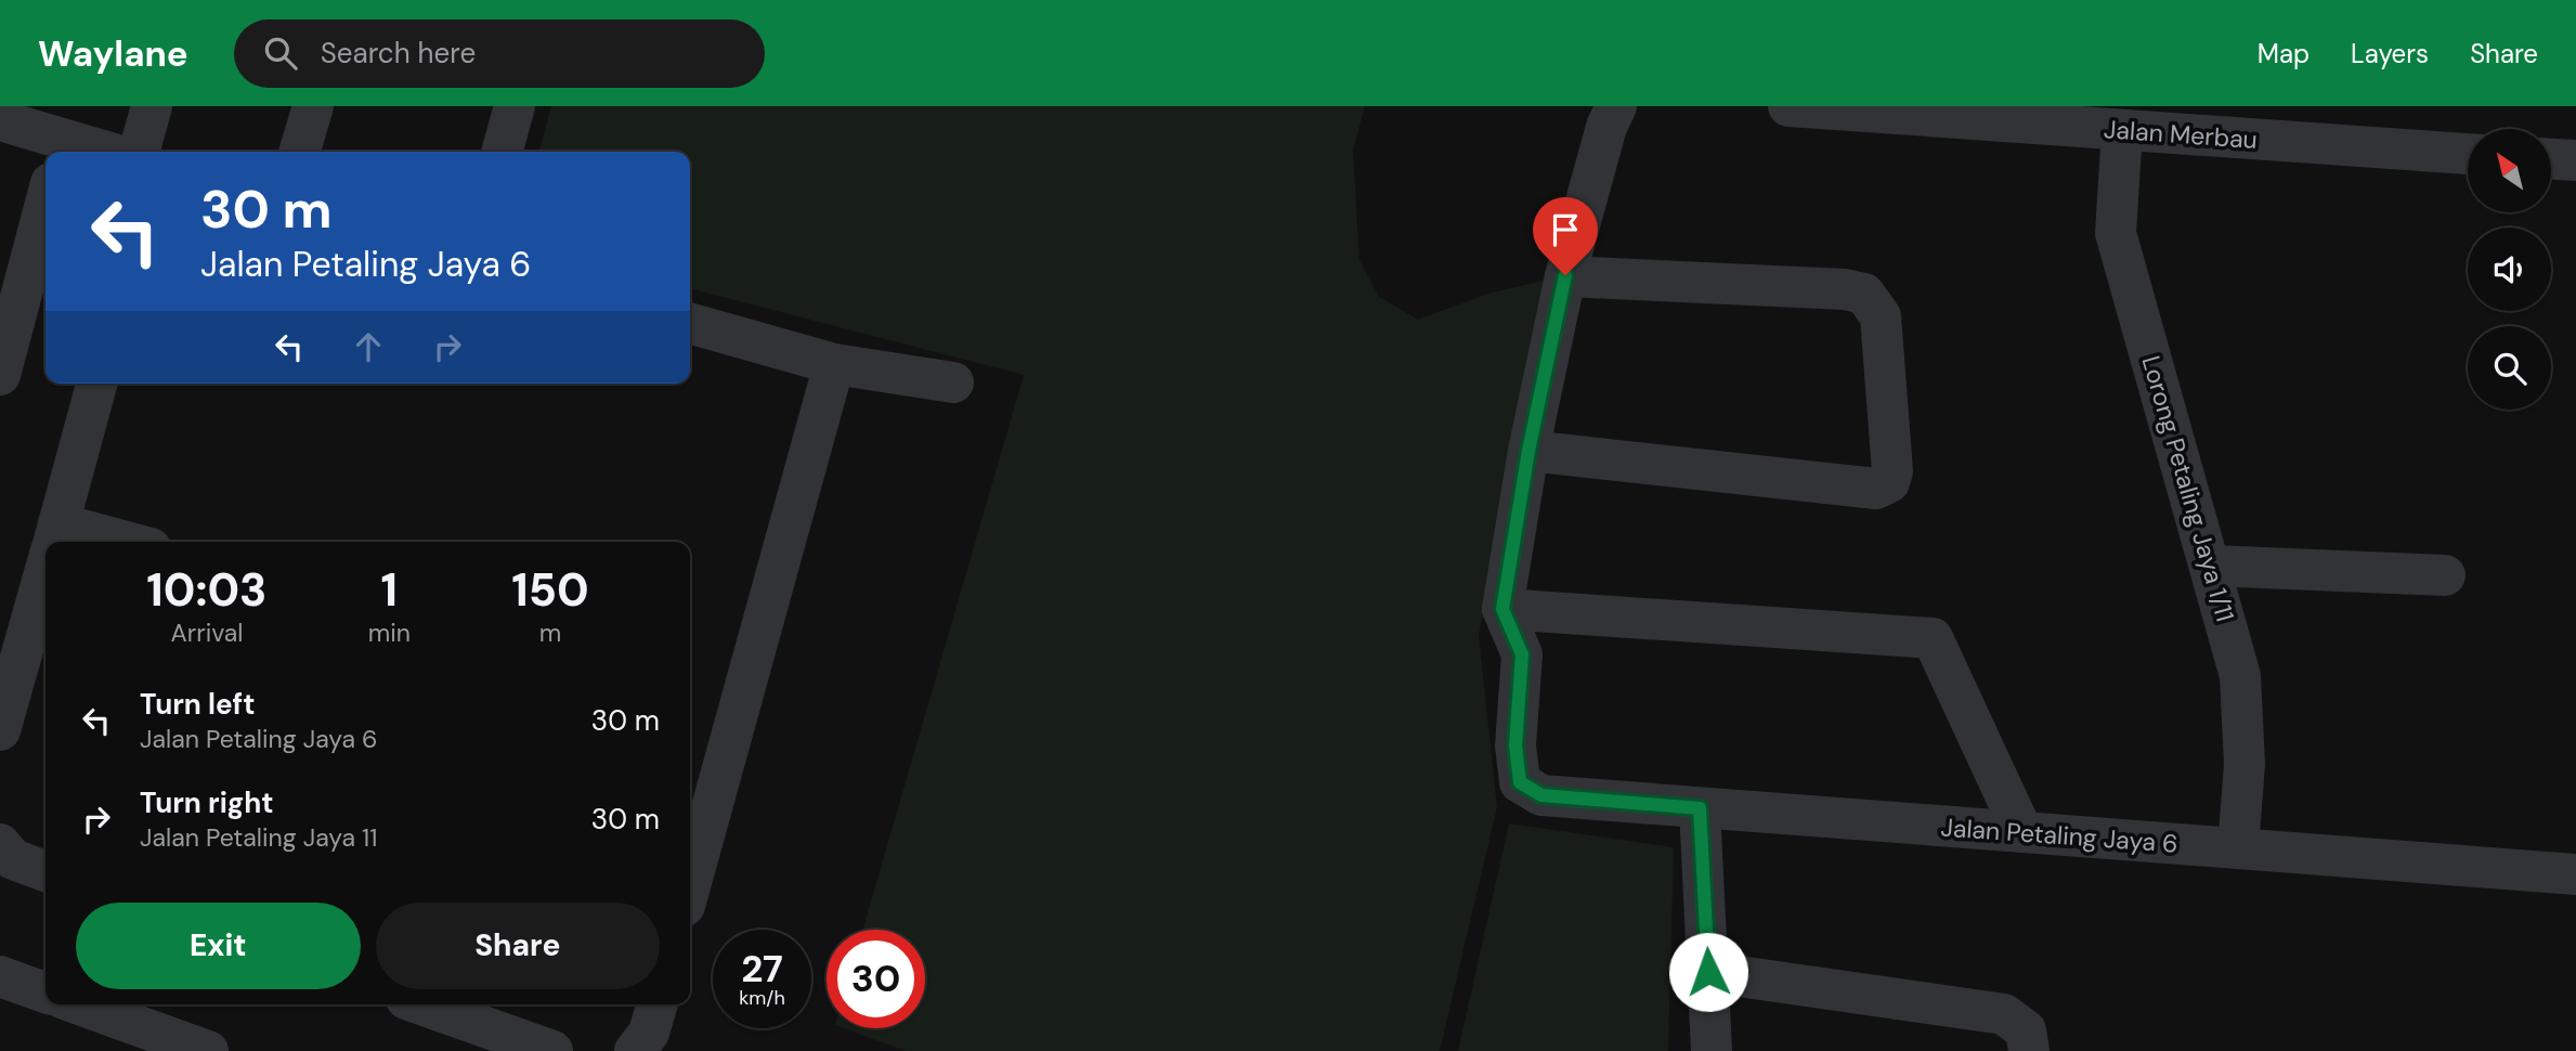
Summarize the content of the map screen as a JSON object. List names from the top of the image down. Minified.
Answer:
{"streets":{"street":["Jalan Merbau","Lorong Petaling Jaya 1/11","Jalan Petaling Jaya 6"]},"crossings":[["Jalan Merbau","Lorong Petaling Jaya 1/11"],["Lorong Petaling Jaya 1/11","Jalan Petaling Jaya 6"]],"north":"top left","page":{"header":"Waylane","search":"Search here","nav":["Map","Layers","Share"],"turn":["30 m","Jalan Petaling Jaya 6"],"eta":["10:03","Arrival","1","min","150","m"],"list":[{"name":"Turn left","note":"Jalan Petaling Jaya 6","value":"30 m"},{"name":"Turn right","note":"Jalan Petaling Jaya 11","value":"30 m"}],"buttons":["Exit","Share"],"speed":"27 km/h","limit":"30"}}
